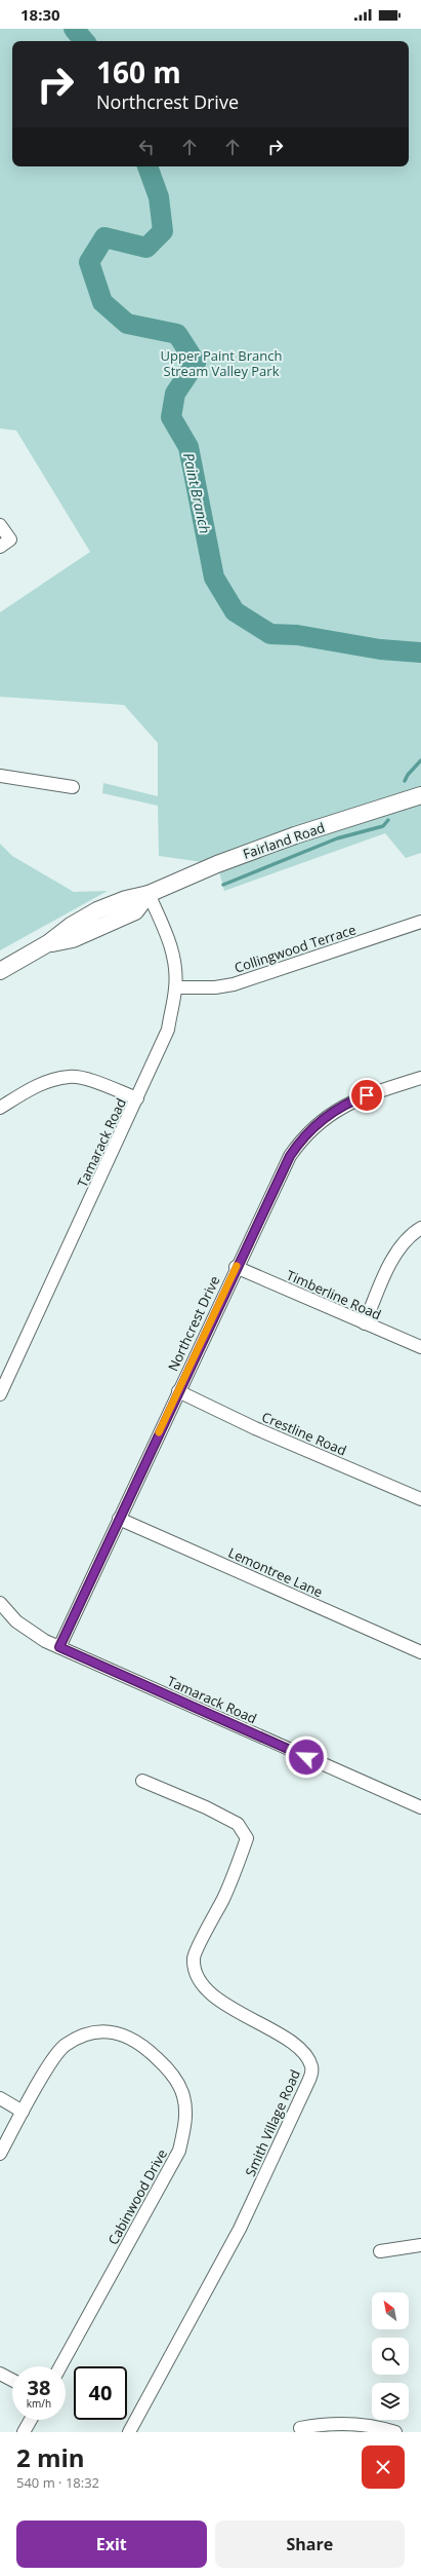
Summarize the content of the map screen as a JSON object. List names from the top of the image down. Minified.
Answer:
{"streets":{"main road":["Fairland Road"],"street":["Collingwood Terrace","Tamarack Road","Timberline Road","Northcrest Drive","Crestline Road","Lemontree Lane","Smith Village Road","Cabinwood Drive"]},"crossings":[["Fairland Road","Tamarack Road"],["Collingwood Terrace","Tamarack Road"],["Tamarack Road","Northcrest Drive"],["Timberline Road","Northcrest Drive"],["Northcrest Drive","Crestline Road"],["Northcrest Drive","Lemontree Lane"]],"water":["Paint Branch"],"parks":["Upper Paint Branch Stream Valley Park"],"north":"top left","page":{"status":"18:30","turn":["160 m","Northcrest Drive"],"speed":"38 km/h","limit":"40","heading":["2 min","540 m · 18:32"],"buttons":["Exit","Share"]}}
